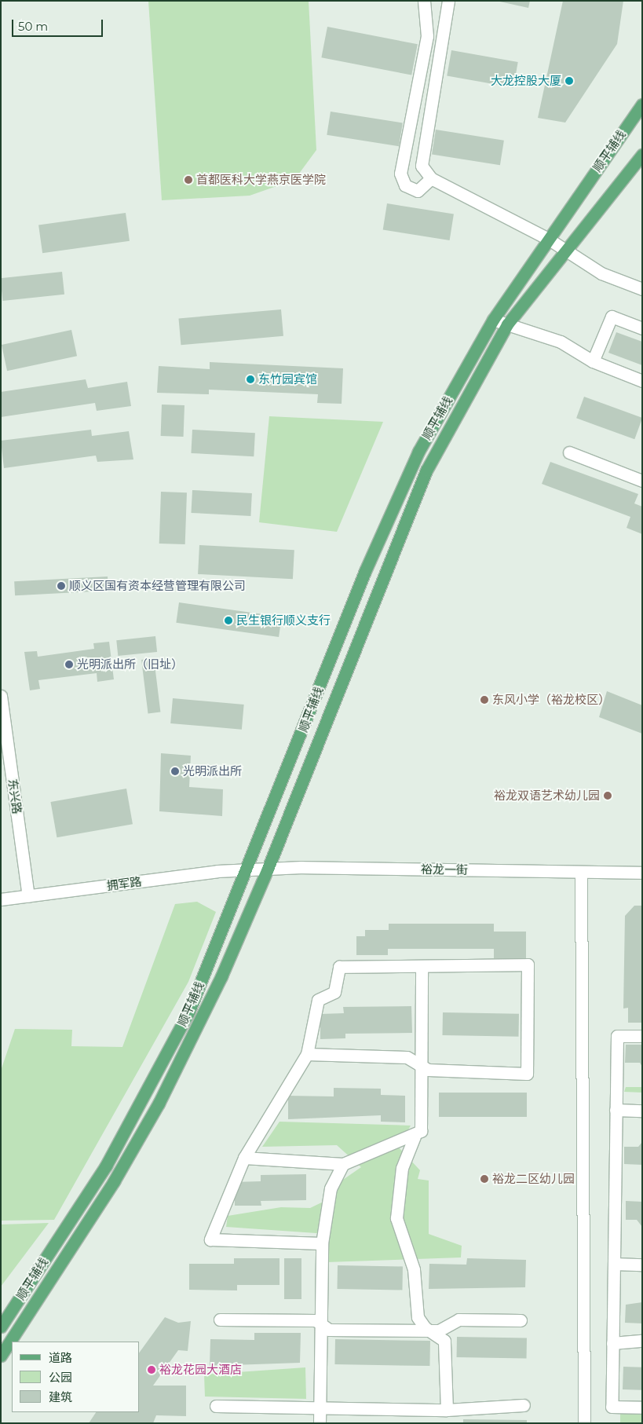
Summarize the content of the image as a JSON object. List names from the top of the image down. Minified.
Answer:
{"streets":{"main road":["顺平辅线"],"street":["东兴路","裕龙一街","拥军路"]},"crossings":[["顺平辅线","裕龙一街"],["顺平辅线","拥军路"],["东兴路","拥军路"],["裕龙一街","拥军路"]],"places":["大龙控股大厦","首都医科大学燕京医学院","东竹园宾馆","顺义区国有资本经营管理有限公司","民生银行顺义支行","光明派出所（旧址）","东风小学（裕龙校区）","光明派出所","裕龙双语艺术幼儿园","裕龙二区幼儿园","裕龙花园大酒店"],"legend":["道路","公园","建筑"],"scale_bar":"50 m"}
